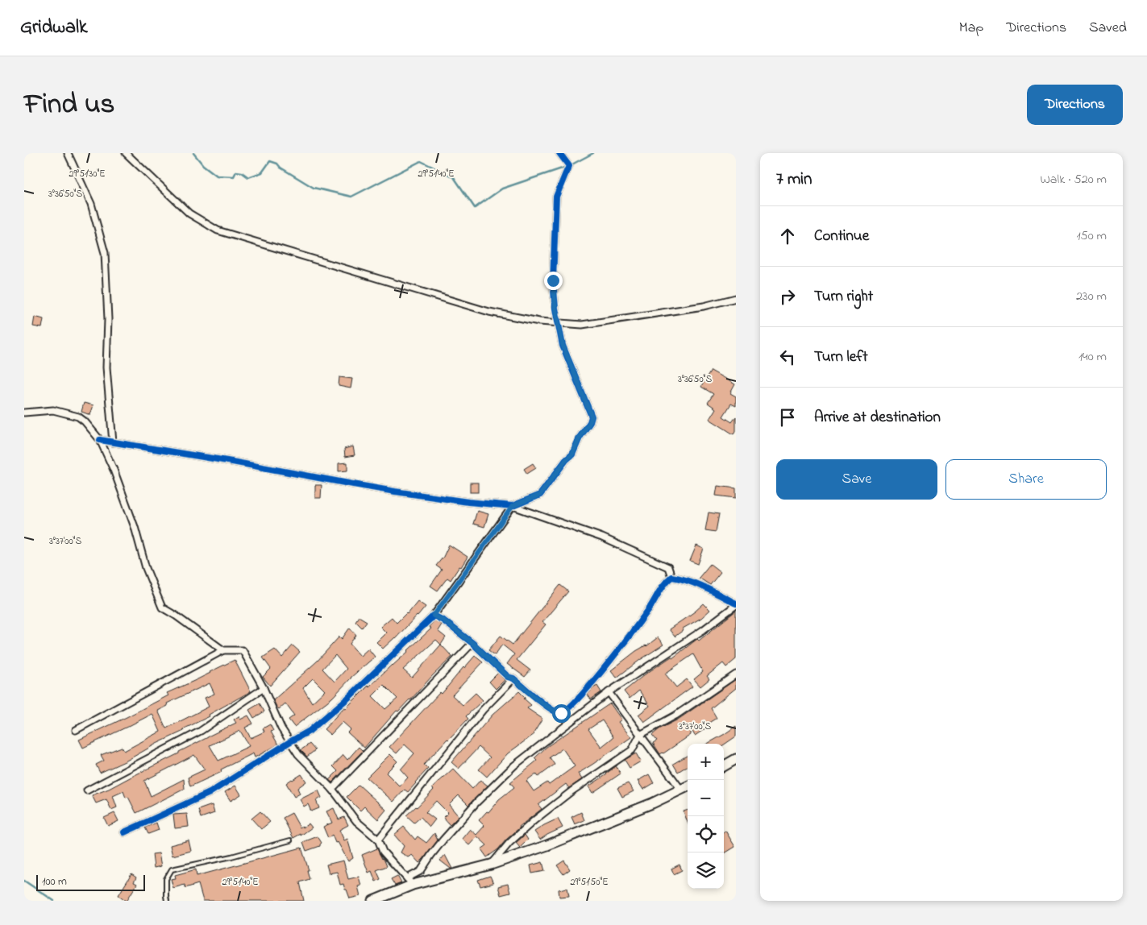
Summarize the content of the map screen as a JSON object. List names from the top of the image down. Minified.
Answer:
{"scale_bar":"100 m","page":{"header":"Gridwalk","nav":["Map","Directions","Saved"],"title":"Find us","buttons":["Directions",["Save","Share"]],"heading":["7 min","Walk · 520 m"],"list":[["Continue","150 m"],["Turn right","230 m"],["Turn left","140 m"],"Arrive at destination"],"map_buttons":["+","−"],"scale":"100 m"},"coordinates":["29°51'30\"E","29°51'40\"E","3°36'50\"S","3°37'00\"S","29°51'50\"E"]}
